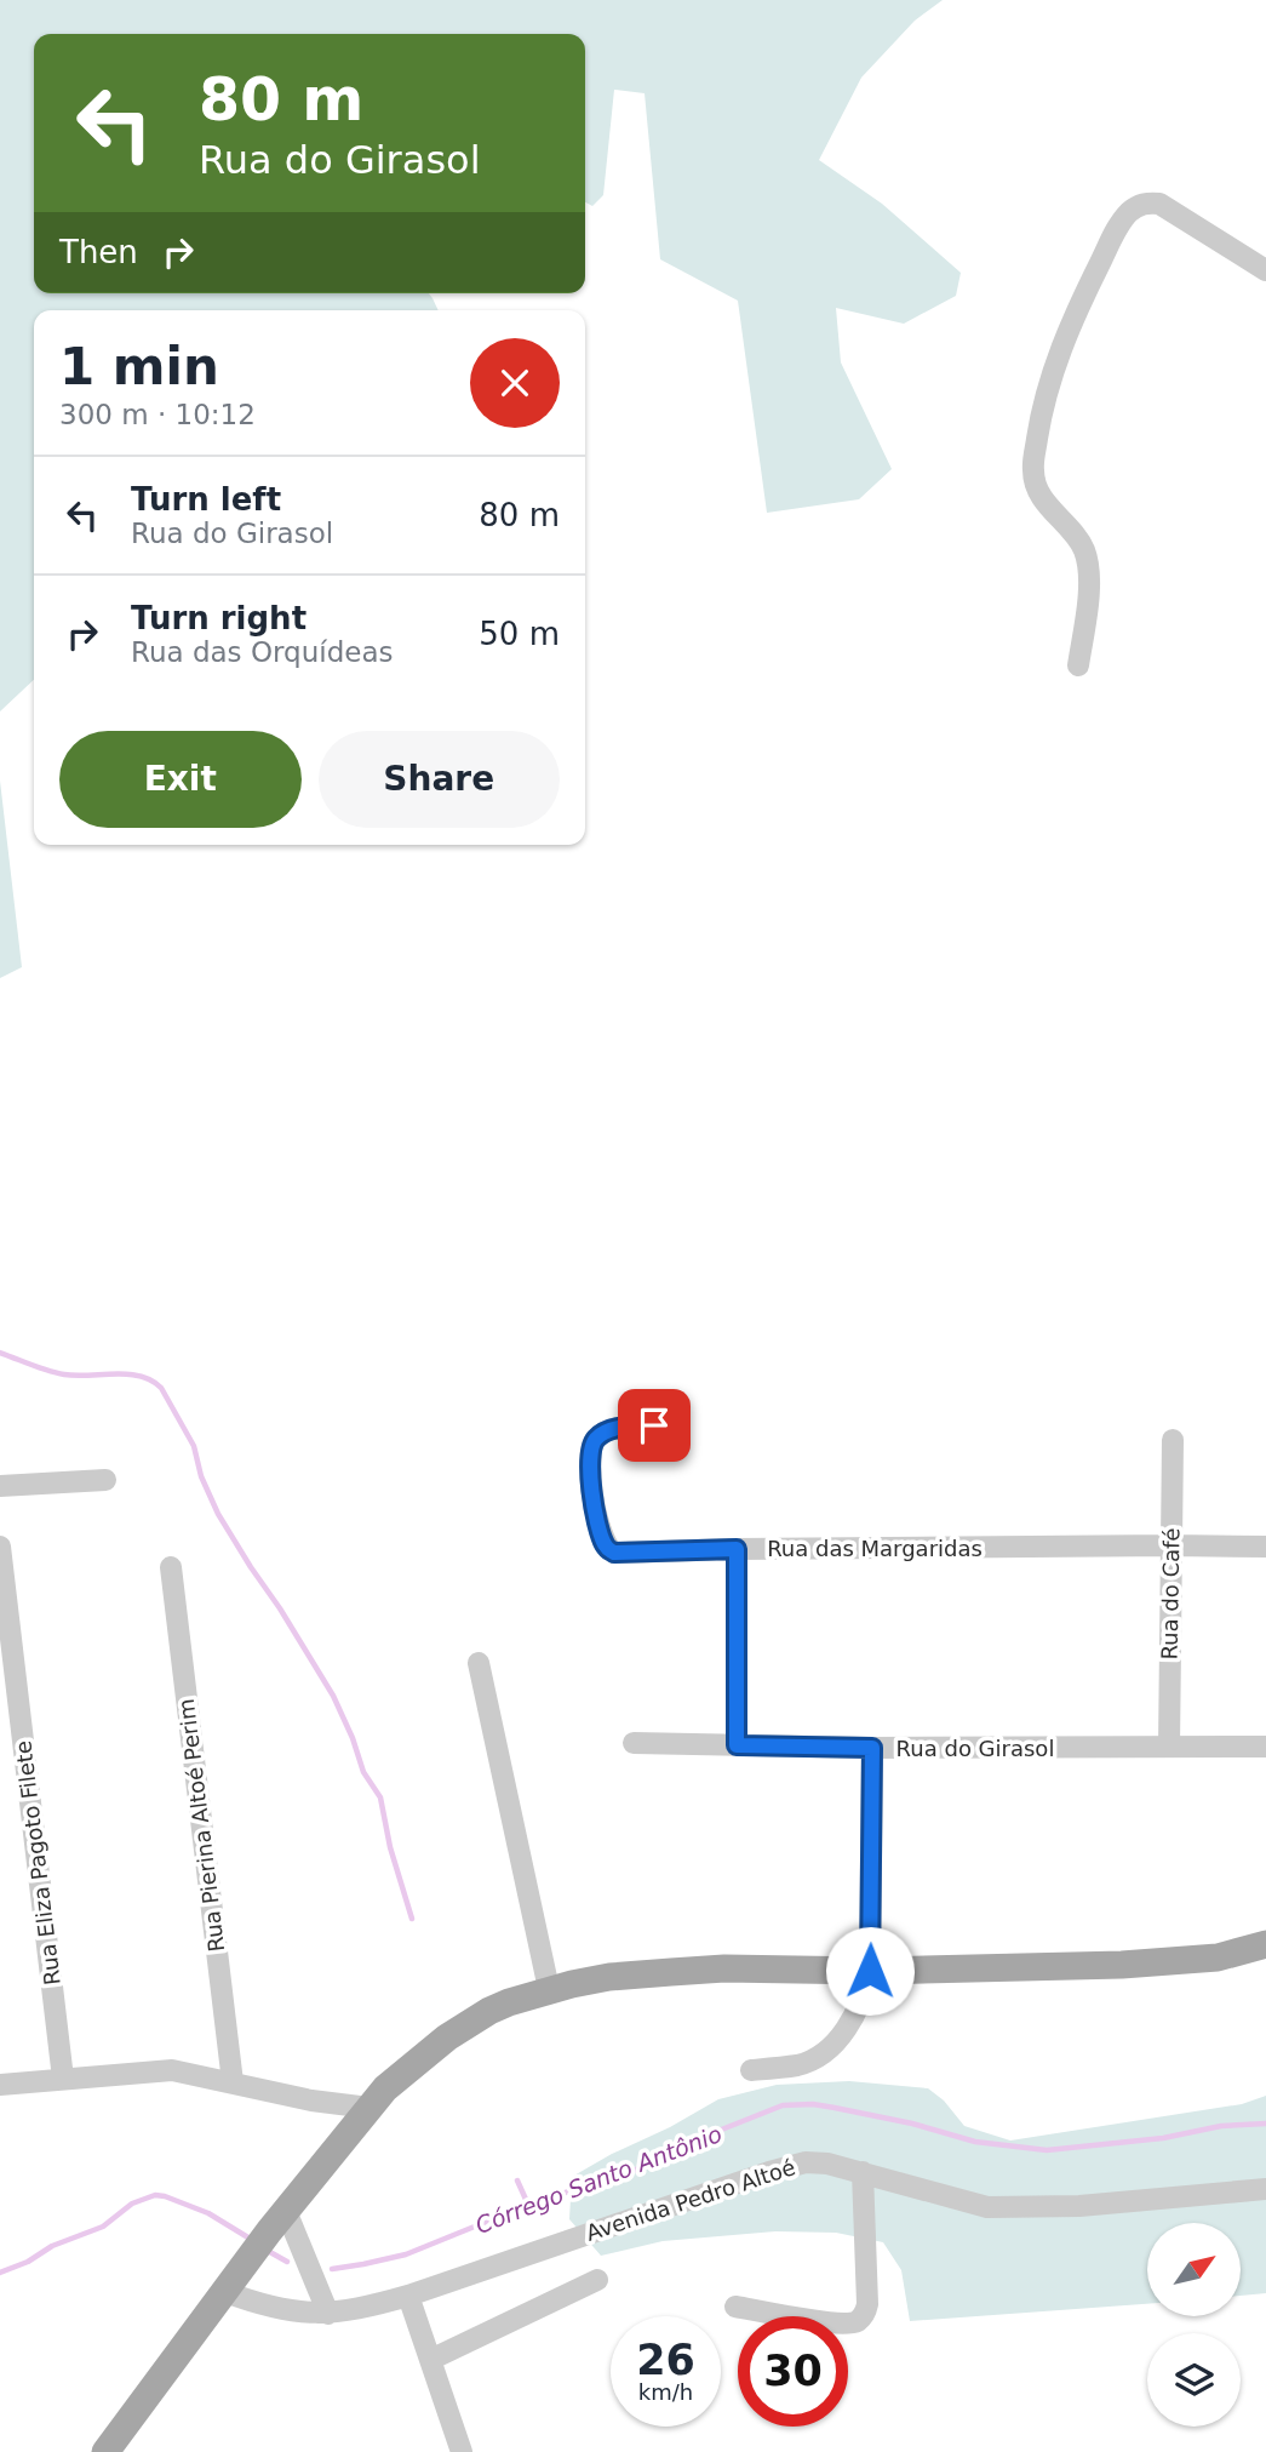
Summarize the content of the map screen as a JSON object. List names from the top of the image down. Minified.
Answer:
{"streets":{"street":["Rua das Margaridas","Rua do Café","Rua do Girasol","Rua Pierina Altoé Perim","Rua Eliza Pagoto Filete","Avenida Pedro Altoé"]},"crossings":[["Rua das Margaridas","Rua do Café"],["Rua do Café","Rua do Girasol"]],"water":["Córrego Santo Antônio"],"north":"top right","page":{"turn":["80 m","Rua do Girasol"],"then":"Then","heading":["1 min","300 m · 10:12"],"list":[{"name":"Turn left","note":"Rua do Girasol","value":"80 m"},{"name":"Turn right","note":"Rua das Orquídeas","value":"50 m"}],"buttons":["Exit","Share"],"speed":"26 km/h","limit":"30"}}
